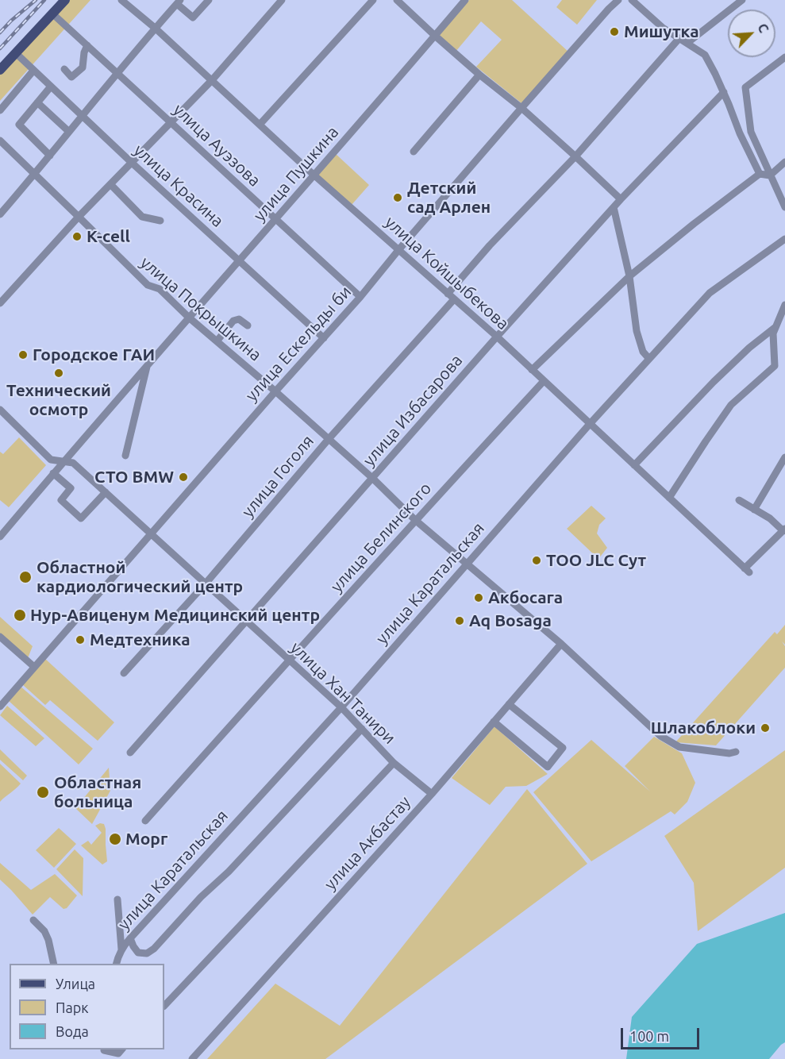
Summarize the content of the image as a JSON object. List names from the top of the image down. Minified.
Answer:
{"streets":{"street":["улица Ауэзова","улица Пушкина","улица Красина","улица Койшыбекова","улица Покрышкина","улица Ескельды би","улица Избасарова","улица Гоголя","улица Белинского","улица Каратальская","улица Хан Танири","улица Акбастау"]},"crossings":[["улица Ауэзова","улица Пушкина"],["улица Ауэзова","улица Ескельды би"],["улица Пушкина","улица Красина"],["улица Пушкина","улица Койшыбекова"],["улица Пушкина","улица Покрышкина"],["улица Пушкина","улица Хан Танири"],["улица Красина","улица Ескельды би"],["улица Койшыбекова","улица Ескельды би"],["улица Койшыбекова","улица Избасарова"],["улица Койшыбекова","улица Гоголя"],["улица Койшыбекова","улица Белинского"],["улица Койшыбекова","улица Каратальская"],["улица Покрышкина","улица Ескельды би"],["улица Покрышкина","улица Избасарова"],["улица Покрышкина","улица Гоголя"],["улица Покрышкина","улица Белинского"],["улица Покрышкина","улица Каратальская"],["улица Покрышкина","улица Акбастау"],["улица Ескельды би","улица Хан Танири"],["улица Избасарова","улица Хан Танири"],["улица Гоголя","улица Хан Танири"],["улица Белинского","улица Хан Танири"],["улица Каратальская","улица Хан Танири"],["улица Хан Танири","улица Акбастау"]],"places":["Мишутка","Детский сад Арлен","K-cell","Городское ГАИ","Технический осмотр","СТО BMW","ТОО JLC Сут","Областной кардиологический центр","Акбосага","Нур-Авиценум Медицинский центр","Aq Bosaga","Медтехника","Шлакоблоки","Областная больница","Морг"],"legend":["Улица","Парк","Вода"],"scale_bar":"100 m","north":"top right"}
